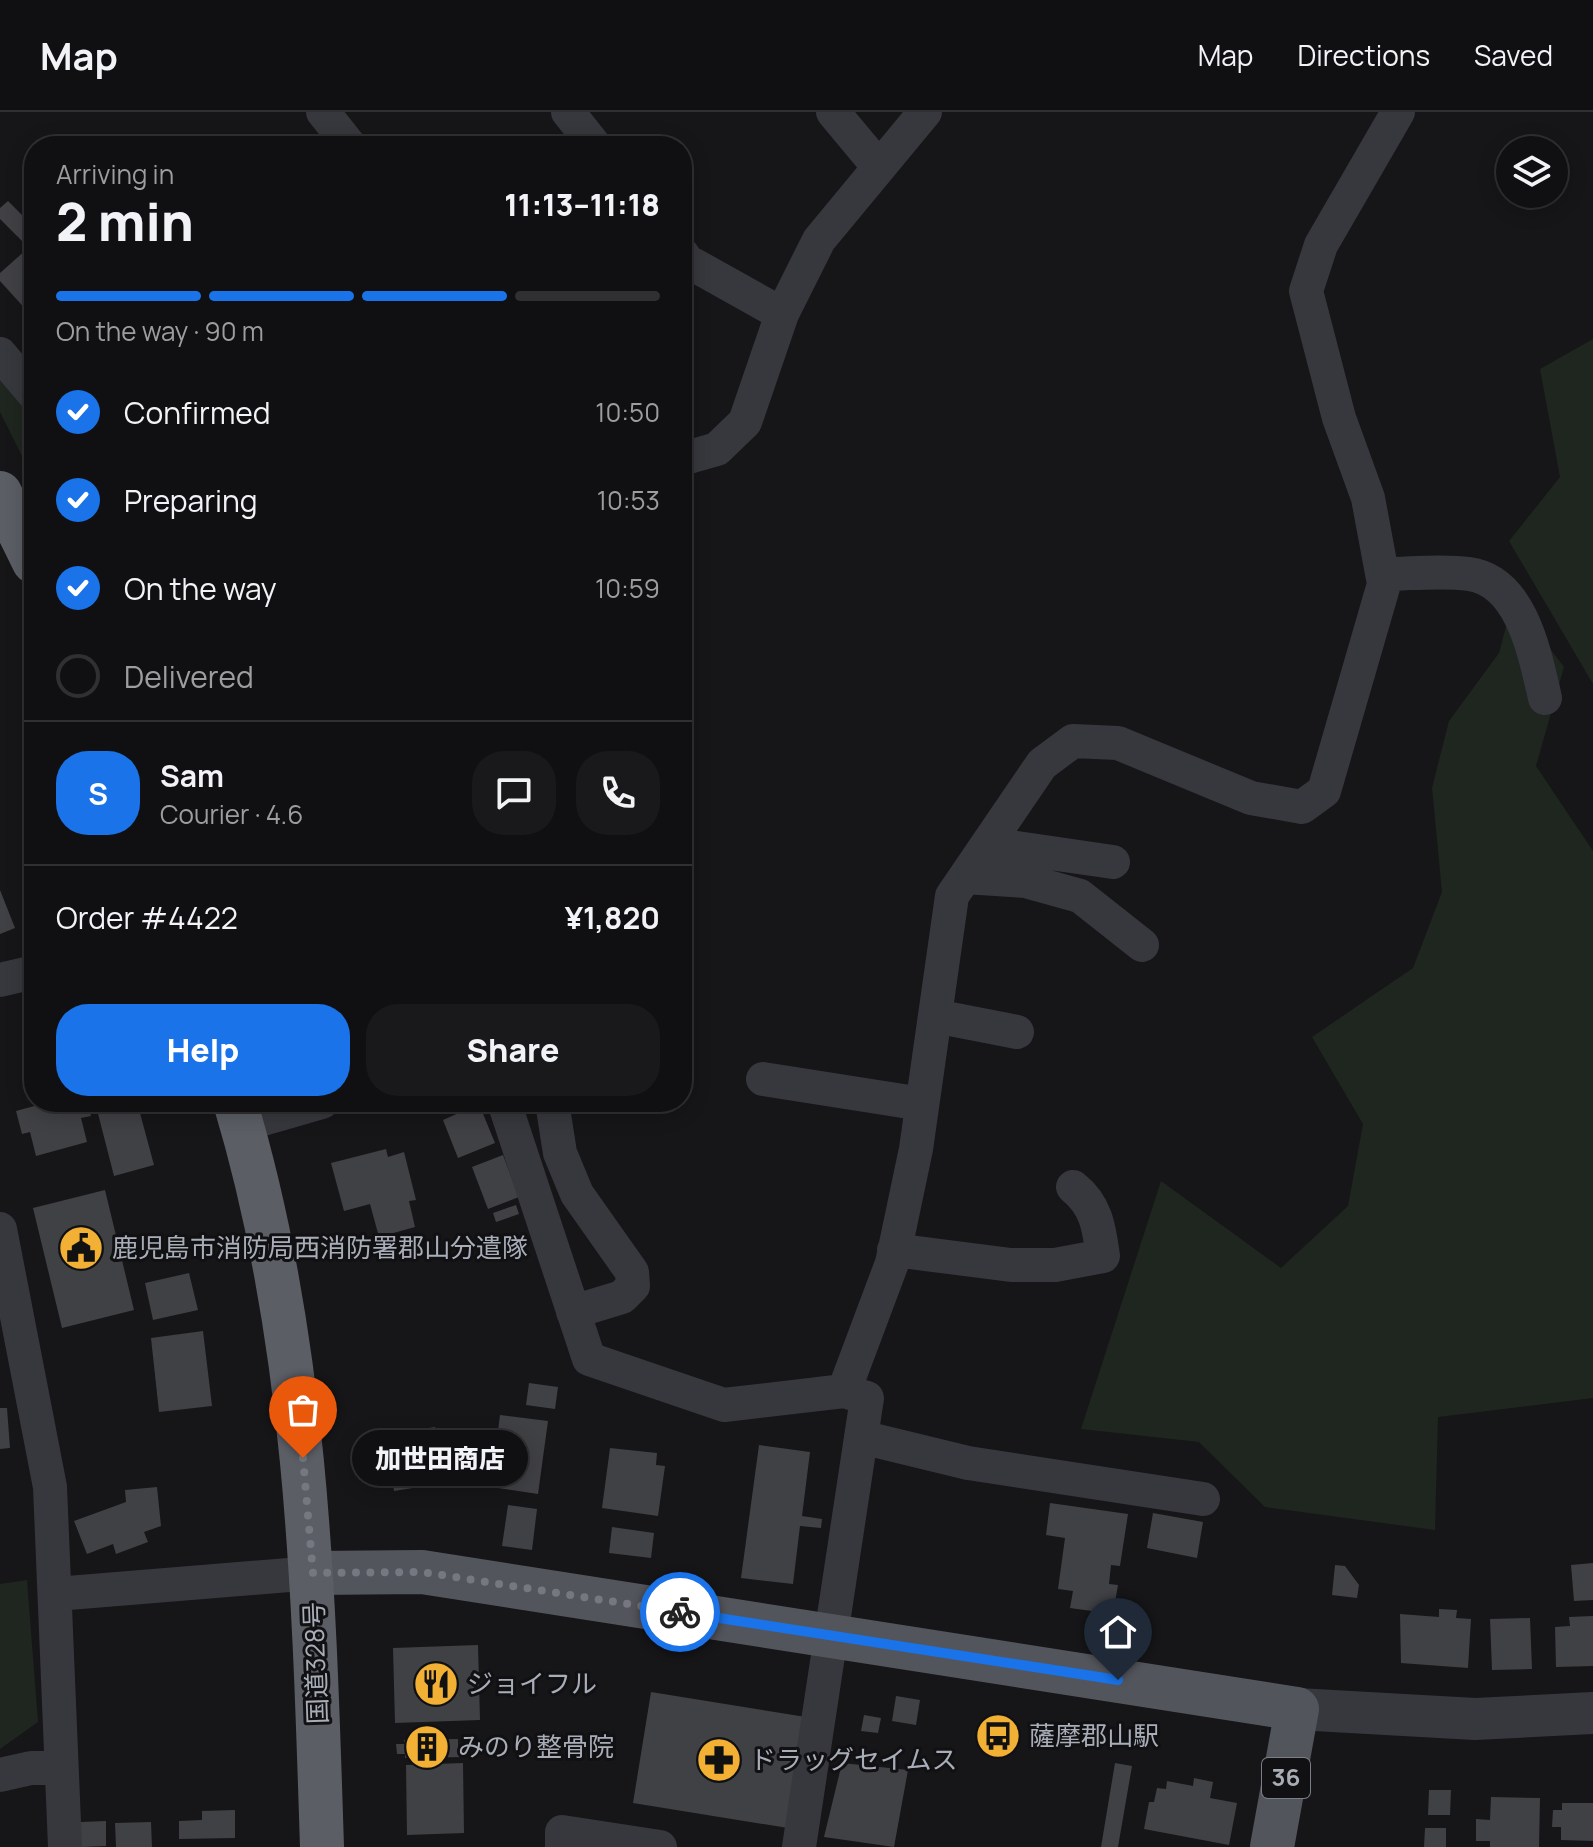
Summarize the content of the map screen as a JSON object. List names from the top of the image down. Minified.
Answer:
{"streets":{"highway":["国道328号"],"main road":["36"]},"places":{"public building":["鹿児島市消防局西消防署郡山分遣隊"],"other":["加世田商店"],"restaurant":["ジョイフル"],"bus stop":["薩摩郡山駅"],"building":["みのり整骨院"],"pharmacy":["ドラッグセイムス"]},"page":{"header":"Map","nav":["Map","Directions","Saved"],"heading":["2 min","Arriving in","11:13–11:18"],"panel":["Sam","Courier · 4.6","Order #4422","¥1,820"],"bar":"On the way · 90 m","list":[["Confirmed","10:50"],["Preparing","10:53"],["On the way","10:59"],"Delivered"],"round":"S","buttons":["Help","Share"],"bubble":"加世田商店"}}
